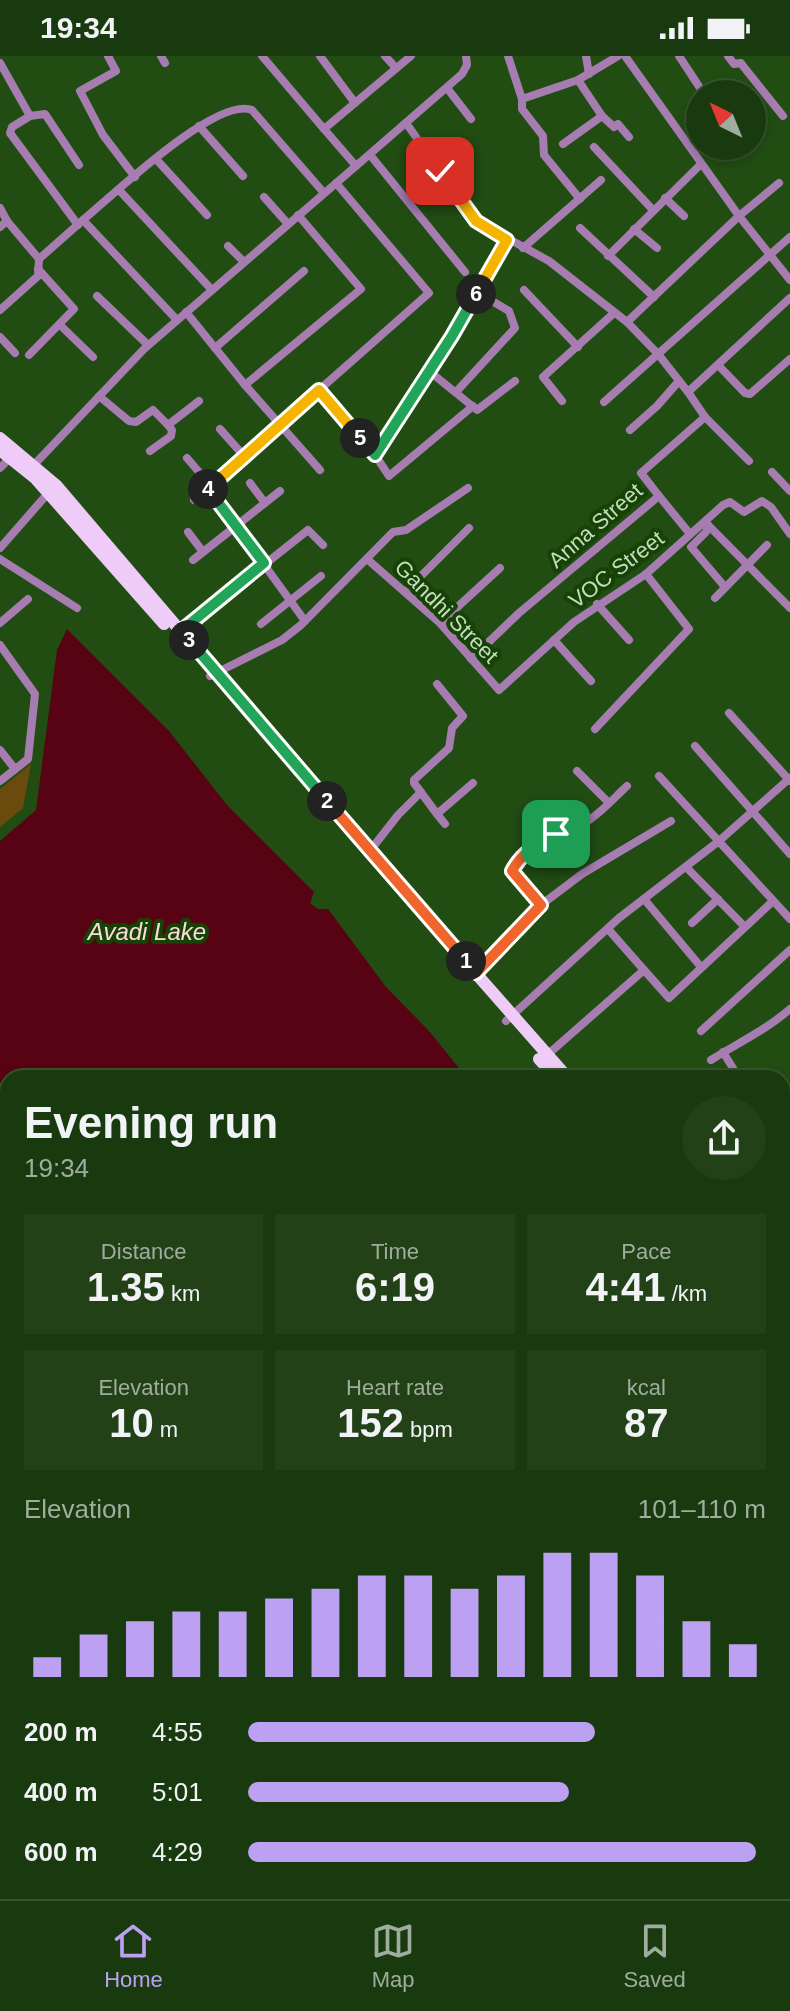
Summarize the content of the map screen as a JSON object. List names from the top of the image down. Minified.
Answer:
{"streets":{"street":["Anna Street","VOC Street","Gandhi Street"]},"crossings":[["Anna Street","Gandhi Street"],["VOC Street","Gandhi Street"]],"water":["Avadi Lake"],"north":"top left","page":{"status":"19:34","pins":["6","5","4","3","2","1"],"heading":["Evening run","19:34"],"stats":[["Distance","1.35 km"],["Time","6:19"],["Pace","4:41 /km"],["Elevation","10 m"],["Heart rate","152 bpm"],["kcal","87"]],"chart":["Elevation","101–110 m"],"list":[{"name":"200 m","note":"4:55"},{"name":"400 m","note":"5:01"},{"name":"600 m","note":"4:29"}],"tabs":["Home","Map","Saved"]}}
